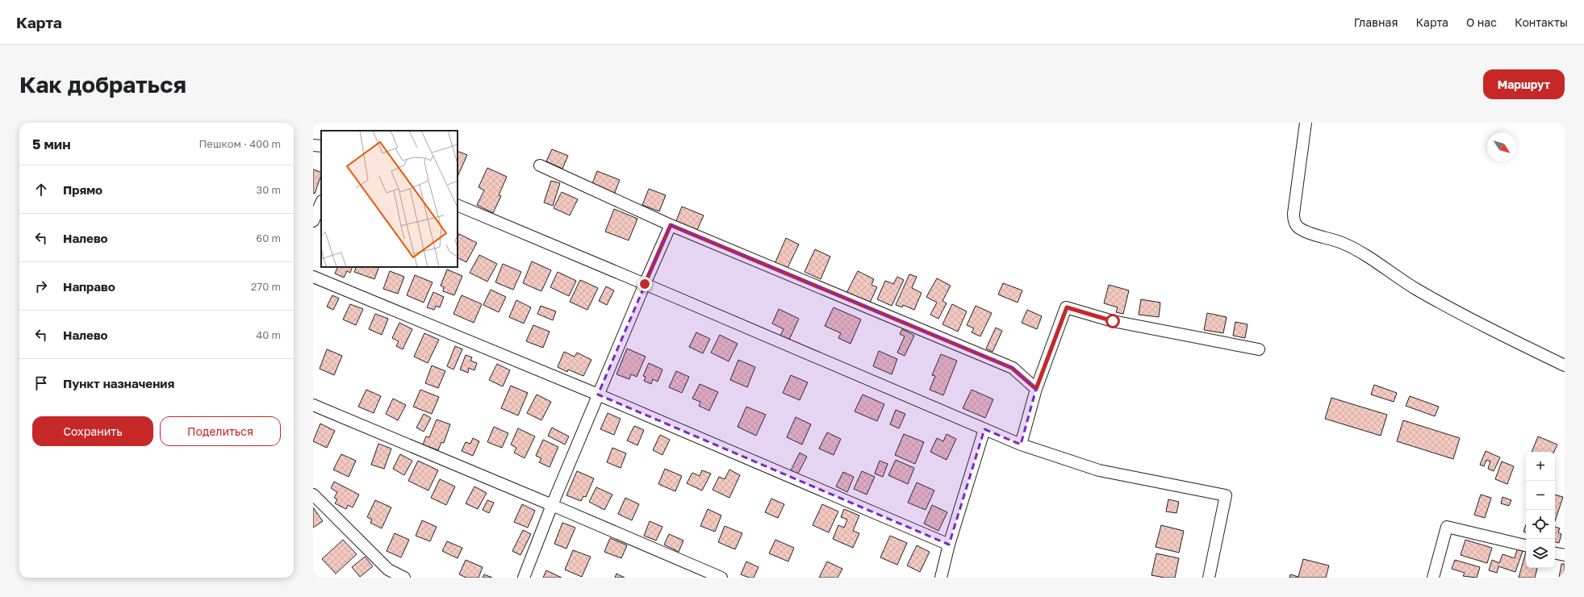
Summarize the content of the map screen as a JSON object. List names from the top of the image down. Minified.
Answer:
{"north":"bottom right","page":{"header":"Карта","nav":["Главная","Карта","О нас","Контакты"],"buttons":["Маршрут",["Сохранить","Поделиться"]],"title":"Как добраться","heading":["5 мин","Пешком · 400 m"],"list":[["Прямо","30 m"],["Налево","60 m"],["Направо","270 m"],["Налево","40 m"],"Пункт назначения"],"map_buttons":["+","−"]}}
